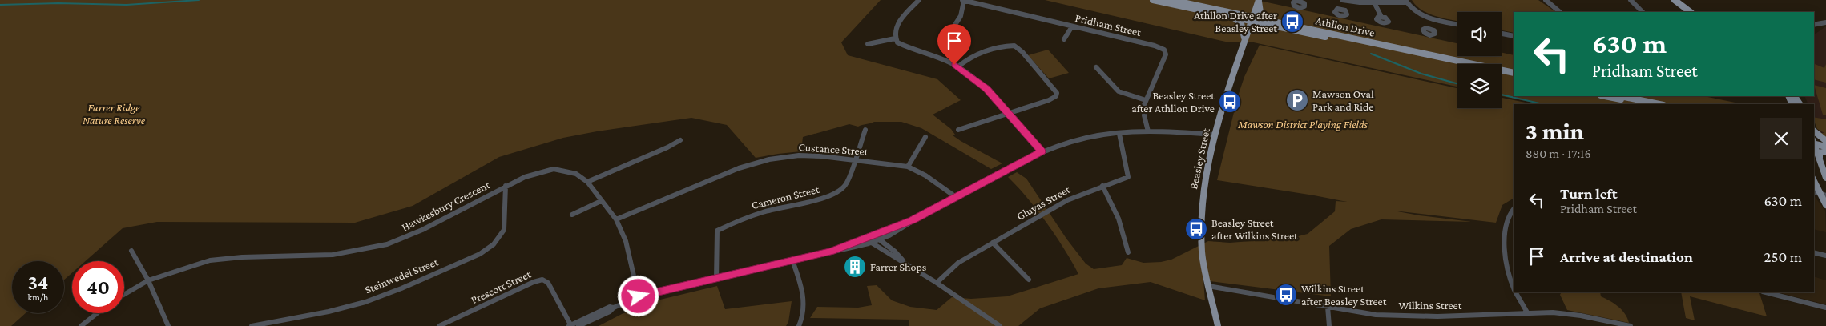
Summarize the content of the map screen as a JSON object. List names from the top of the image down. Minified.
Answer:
{"streets":{"main road":["Athllon Drive","Beasley Street"],"street":["Pridham Street","Custance Street","Cameron Street","Gluyas Street","Hawkesbury Crescent","Steinwedel Street","Prescott Street","Wilkins Street"]},"crossings":[["Athllon Drive","Beasley Street"],["Custance Street","Cameron Street"],["Custance Street","Hawkesbury Crescent"],["Beasley Street","Wilkins Street"],["Hawkesbury Crescent","Steinwedel Street"]],"parks":["Farrer Ridge Nature Reserve","Mawson District Playing Fields"],"places":{"bus stop":["Athllon Drive after Beasley Street","Beasley Street after Athllon Drive","Beasley Street after Wilkins Street","Wilkins Street after Beasley Street"],"parking":["Mawson Oval Park and Ride"],"building":["Farrer Shops"]},"page":{"turn":["630 m","Pridham Street"],"heading":["3 min","880 m · 17:16"],"list":[{"name":"Turn left","note":"Pridham Street","value":"630 m"},{"name":"Arrive at destination","value":"250 m"}],"speed":"34 km/h","limit":"40"}}
